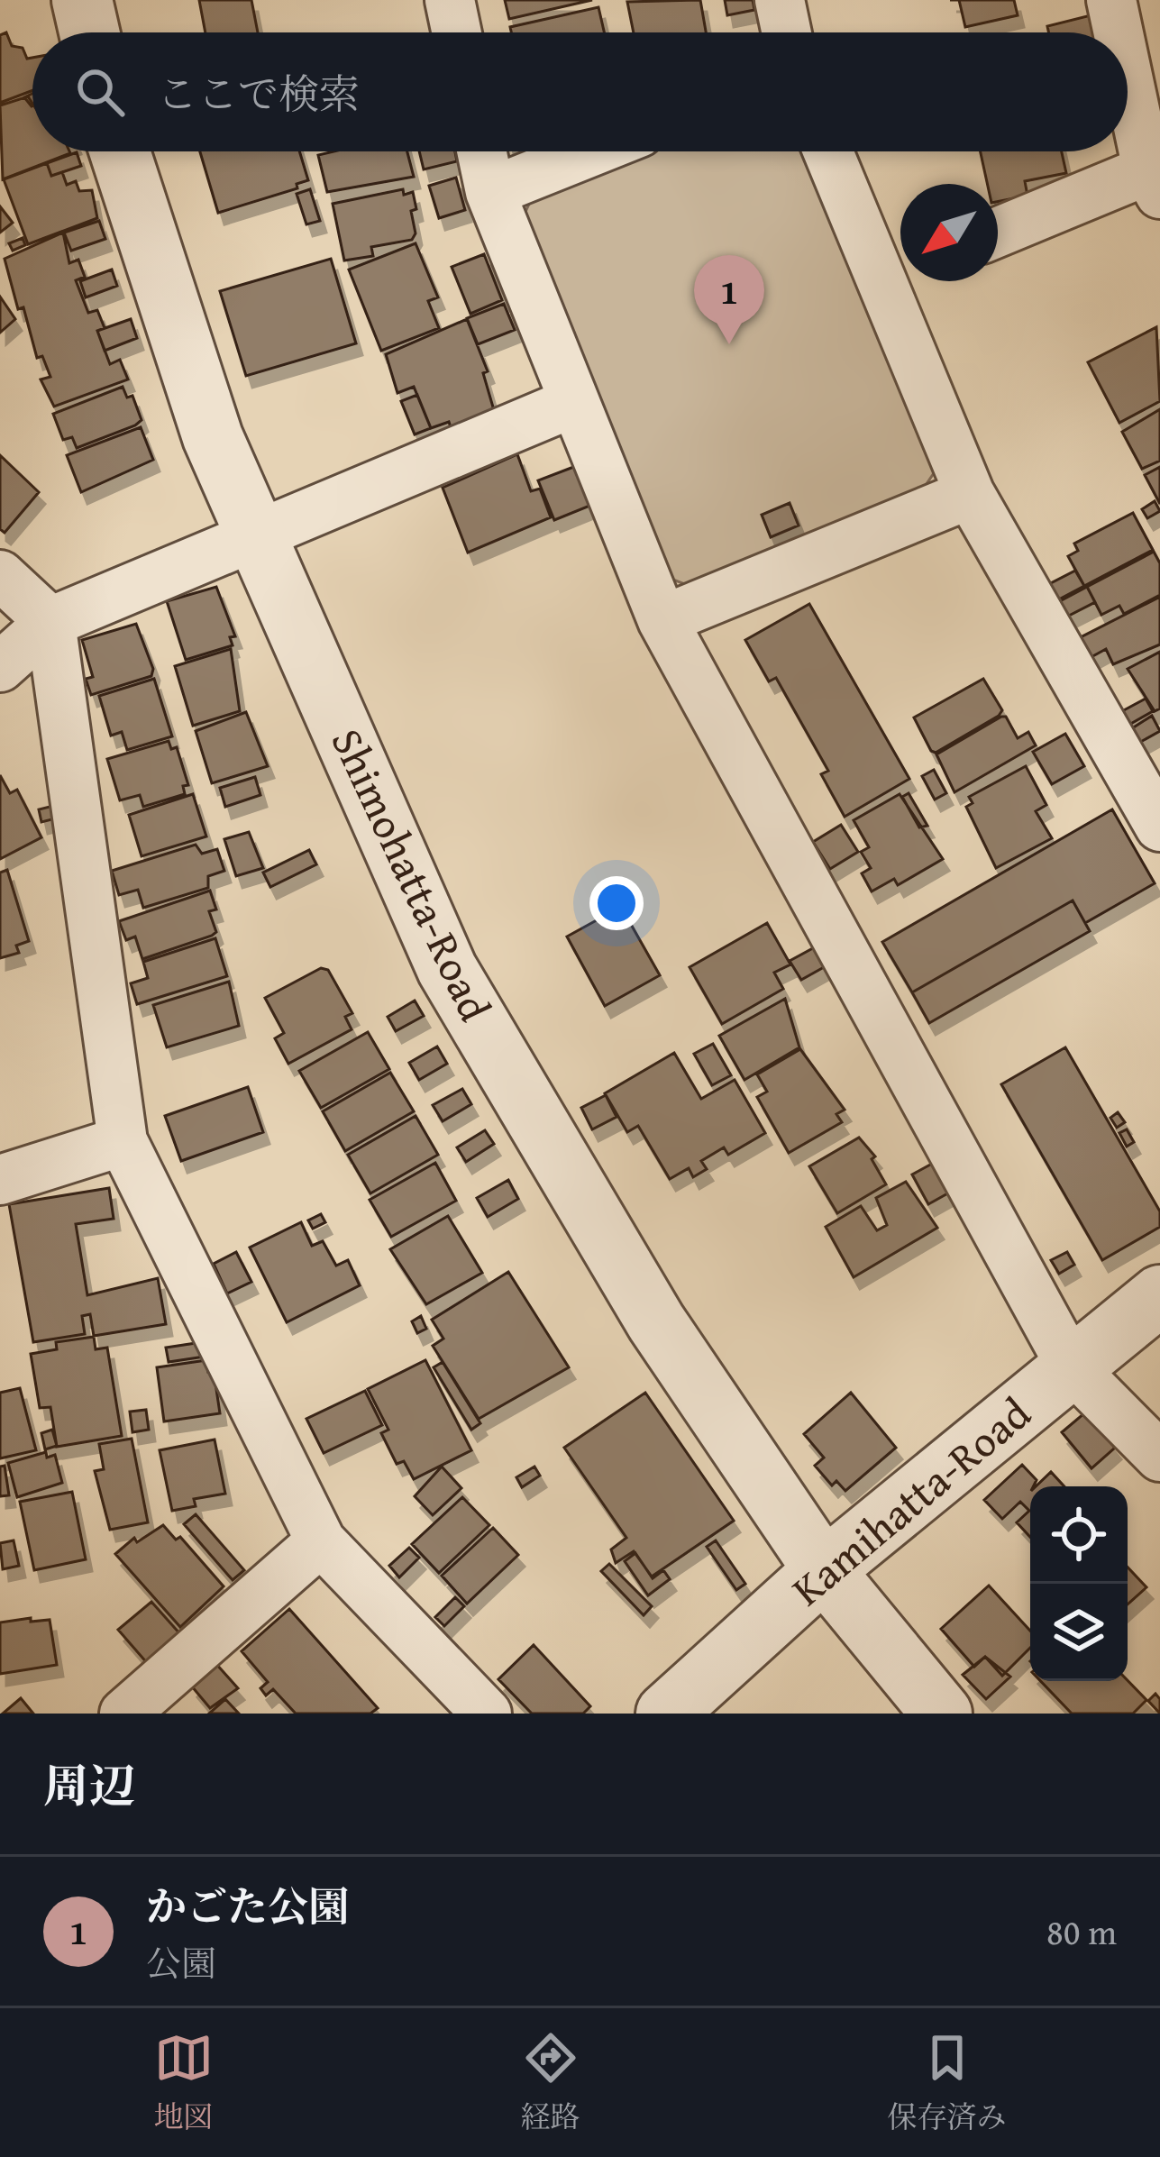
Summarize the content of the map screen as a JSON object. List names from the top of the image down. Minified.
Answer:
{"streets":{"street":["Shimohatta-Road","Kamihatta-Road"]},"crossings":[["Shimohatta-Road","Kamihatta-Road"]],"north":"bottom left","page":{"search":"ここで検索","pins":"1","heading":"周辺","list":[{"mark":"1","name":"かごた公園","note":"公園","value":"80 m"}],"nav":["地図","経路","保存済み"]}}
